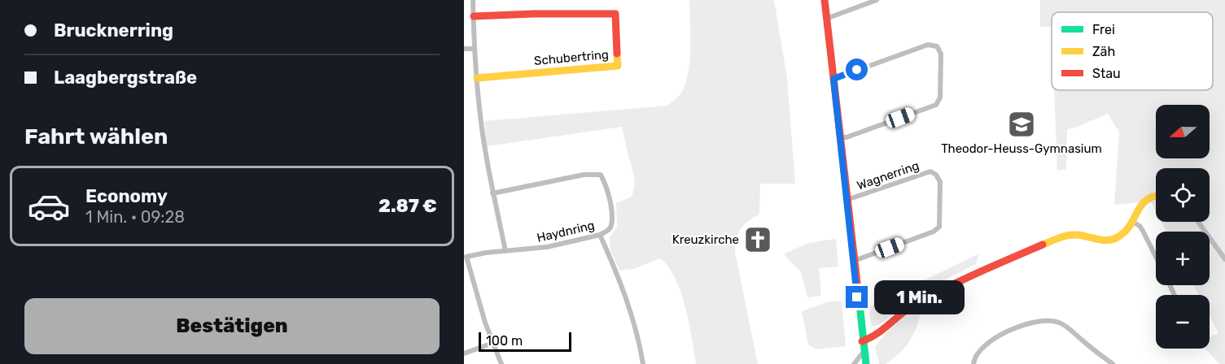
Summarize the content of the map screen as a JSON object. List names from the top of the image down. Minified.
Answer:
{"streets":{"street":["Schubertring","Wagnerring","Haydnring"]},"places":{"school or university":["Theodor-Heuss-Gymnasium"],"church":["Kreuzkirche"]},"legend":["Frei","Zäh","Stau"],"scale_bar":"100 m","north":"left","page":{"banner":["Brucknerring","Laagbergstraße"],"map_buttons":["+","−"],"heading":"Fahrt wählen","list":[{"name":"Economy","note":"1 Min. · 09:28","value":"2.87 €"}],"bubble":"1 Min.","buttons":"Bestätigen","scale":"100 m"}}
